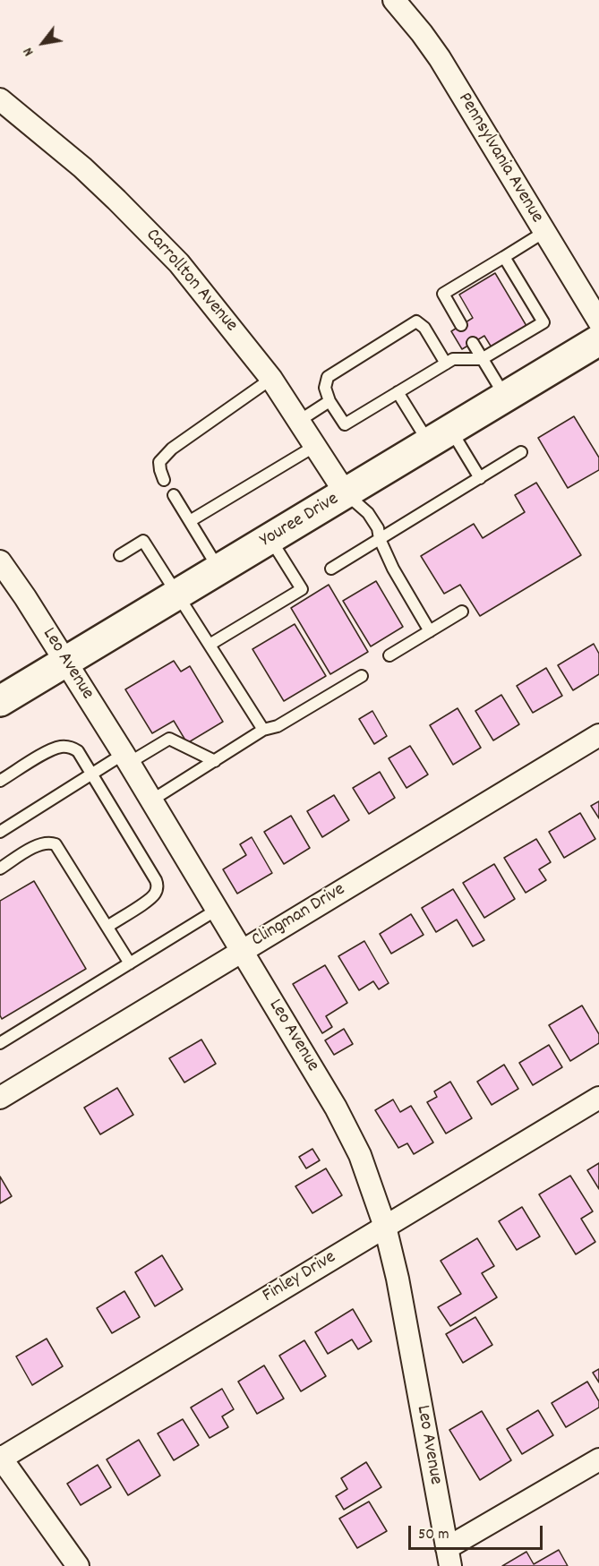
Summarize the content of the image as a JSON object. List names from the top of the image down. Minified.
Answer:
{"streets":{"main road":["Youree Drive"],"street":["Pennsylvania Avenue","Carrollton Avenue","Leo Avenue","Clingman Drive","Finley Drive"]},"crossings":[["Carrollton Avenue","Youree Drive"],["Youree Drive","Leo Avenue"],["Leo Avenue","Clingman Drive"],["Leo Avenue","Finley Drive"]],"scale_bar":"50 m","north":"bottom left"}
